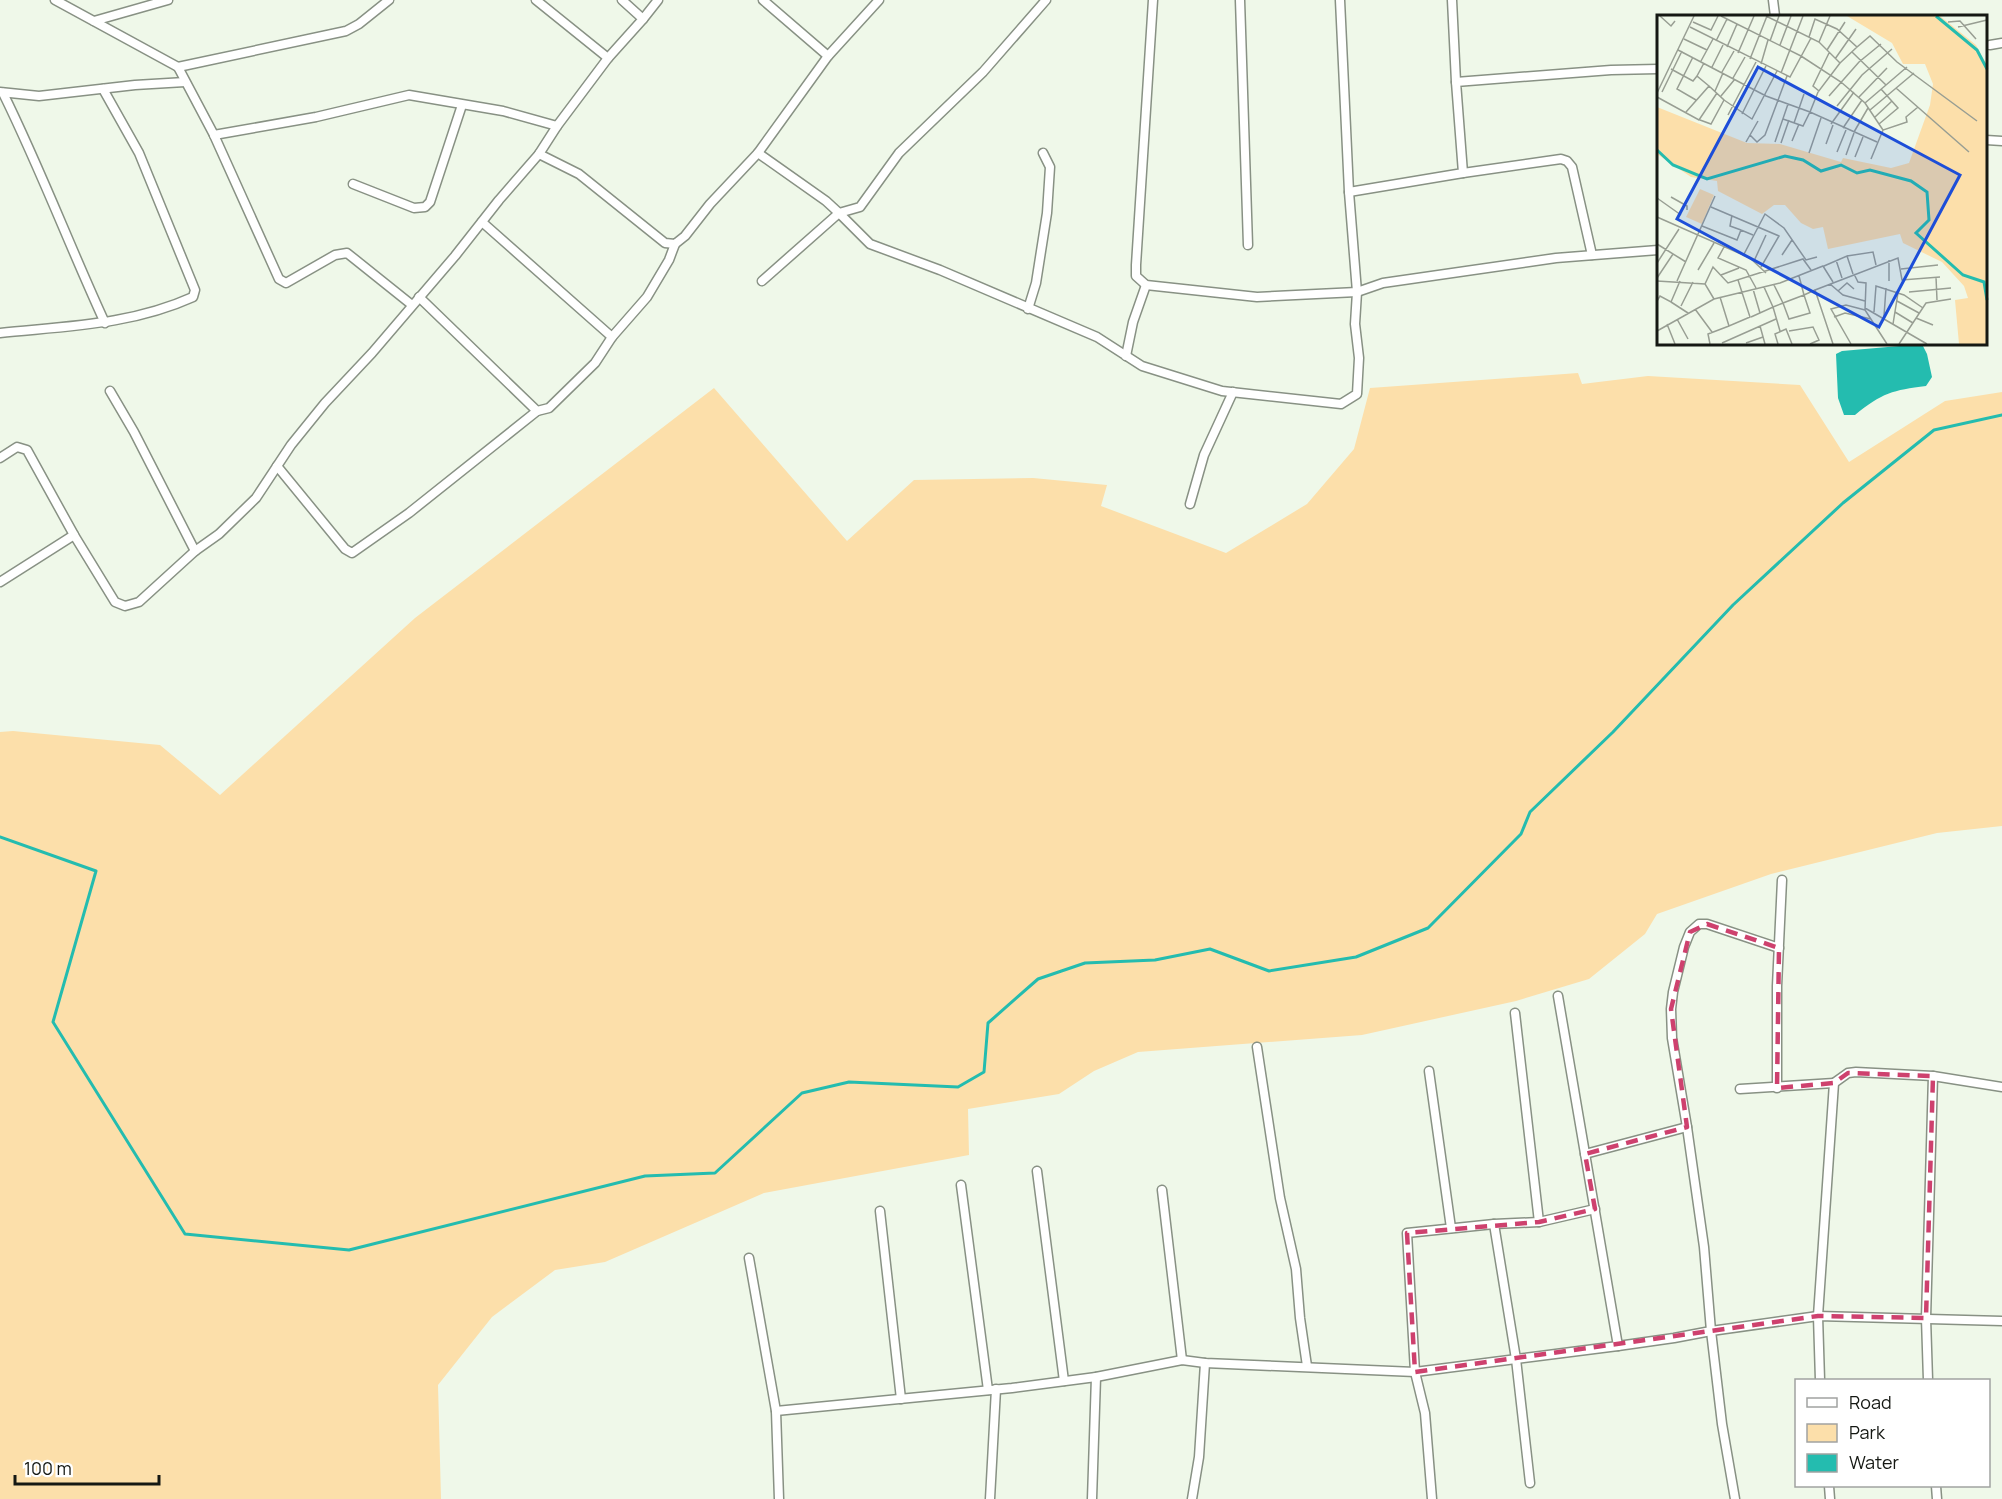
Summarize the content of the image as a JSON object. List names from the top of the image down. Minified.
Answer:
{"legend":["Road","Park","Water"],"scale_bar":"100 m"}
